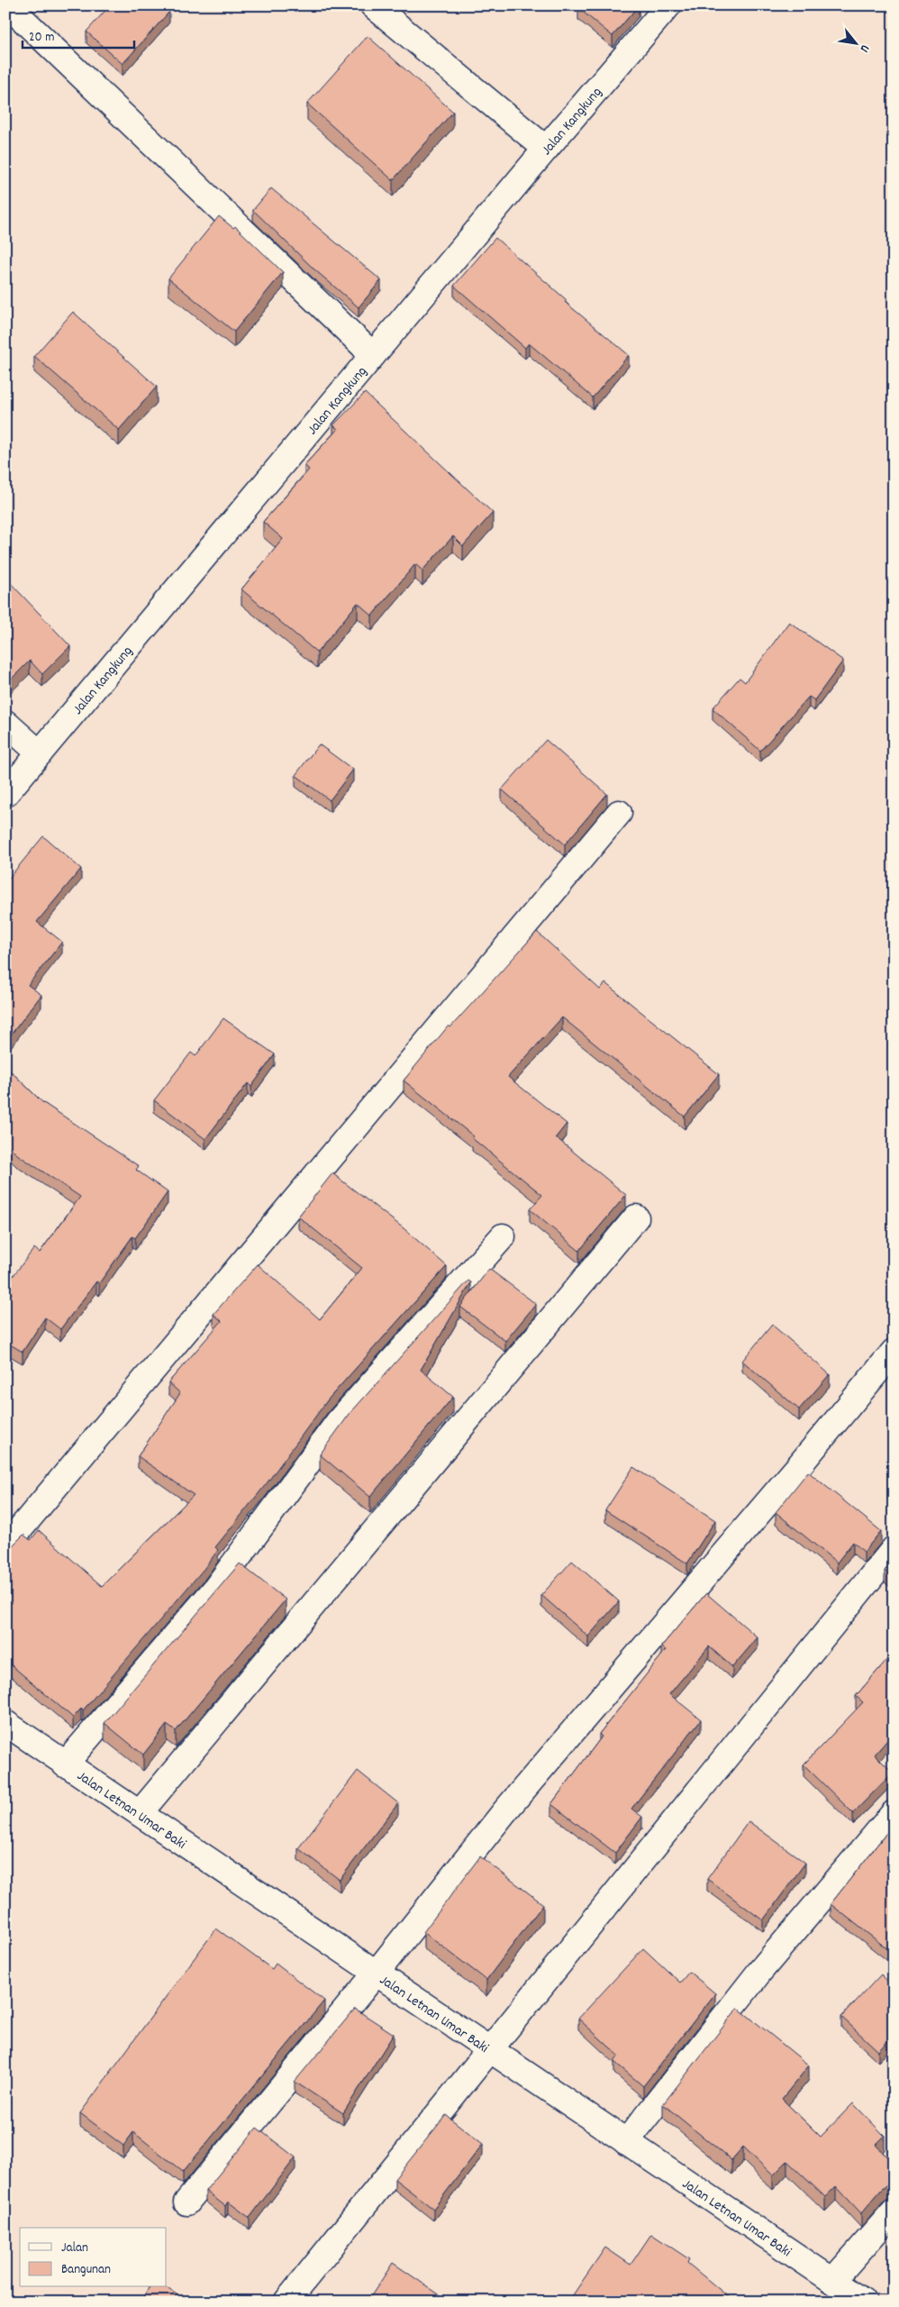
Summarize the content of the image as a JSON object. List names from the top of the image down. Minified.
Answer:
{"streets":{"street":["Jalan Kangkung","Jalan Letnan Umar Baki"]},"legend":["Jalan","Bangunan"],"scale_bar":"20 m","north":"bottom right"}
